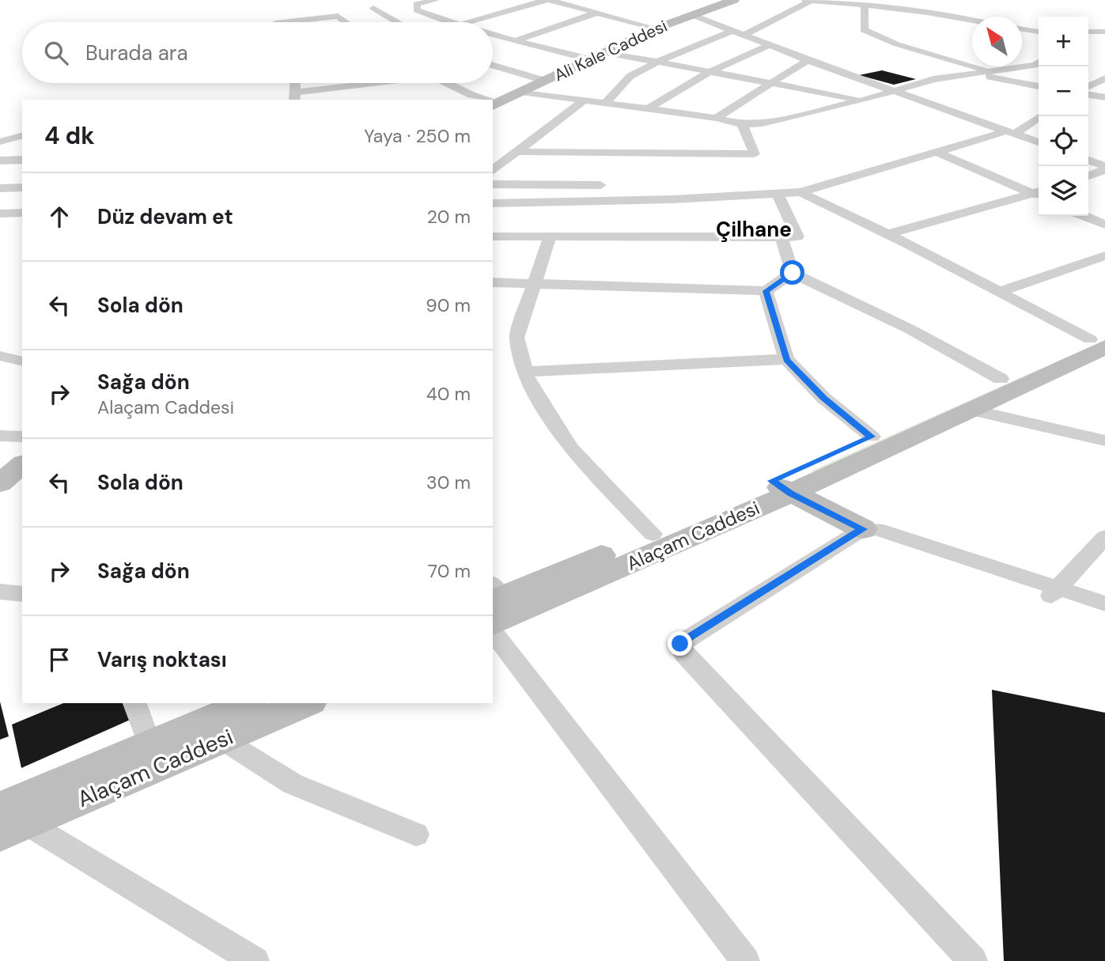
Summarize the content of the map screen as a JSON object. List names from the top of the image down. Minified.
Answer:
{"streets":{"main road":["Ali Kale Caddesi","Alaçam Caddesi"]},"districts":["Çilhane"],"north":"top left","page":{"map_buttons":["+","−"],"search":"Burada ara","heading":["4 dk","Yaya · 250 m"],"list":[["Düz devam et","20 m"],["Sola dön","90 m"],["Sağa dön","Alaçam Caddesi","40 m"],["Sola dön","30 m"],["Sağa dön","70 m"],"Varış noktası"]}}
